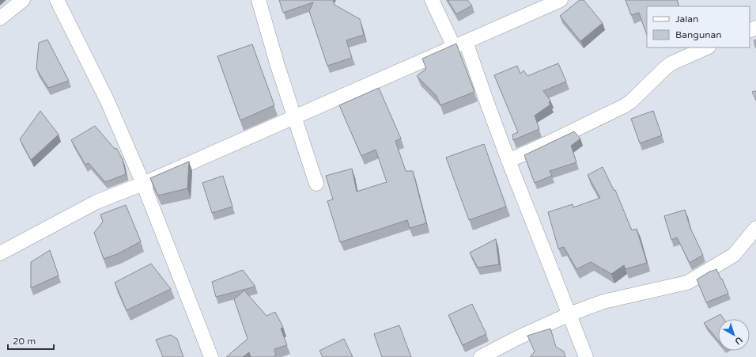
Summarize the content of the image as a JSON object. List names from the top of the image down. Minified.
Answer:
{"legend":["Jalan","Bangunan"],"scale_bar":"20 m","north":"bottom right"}
